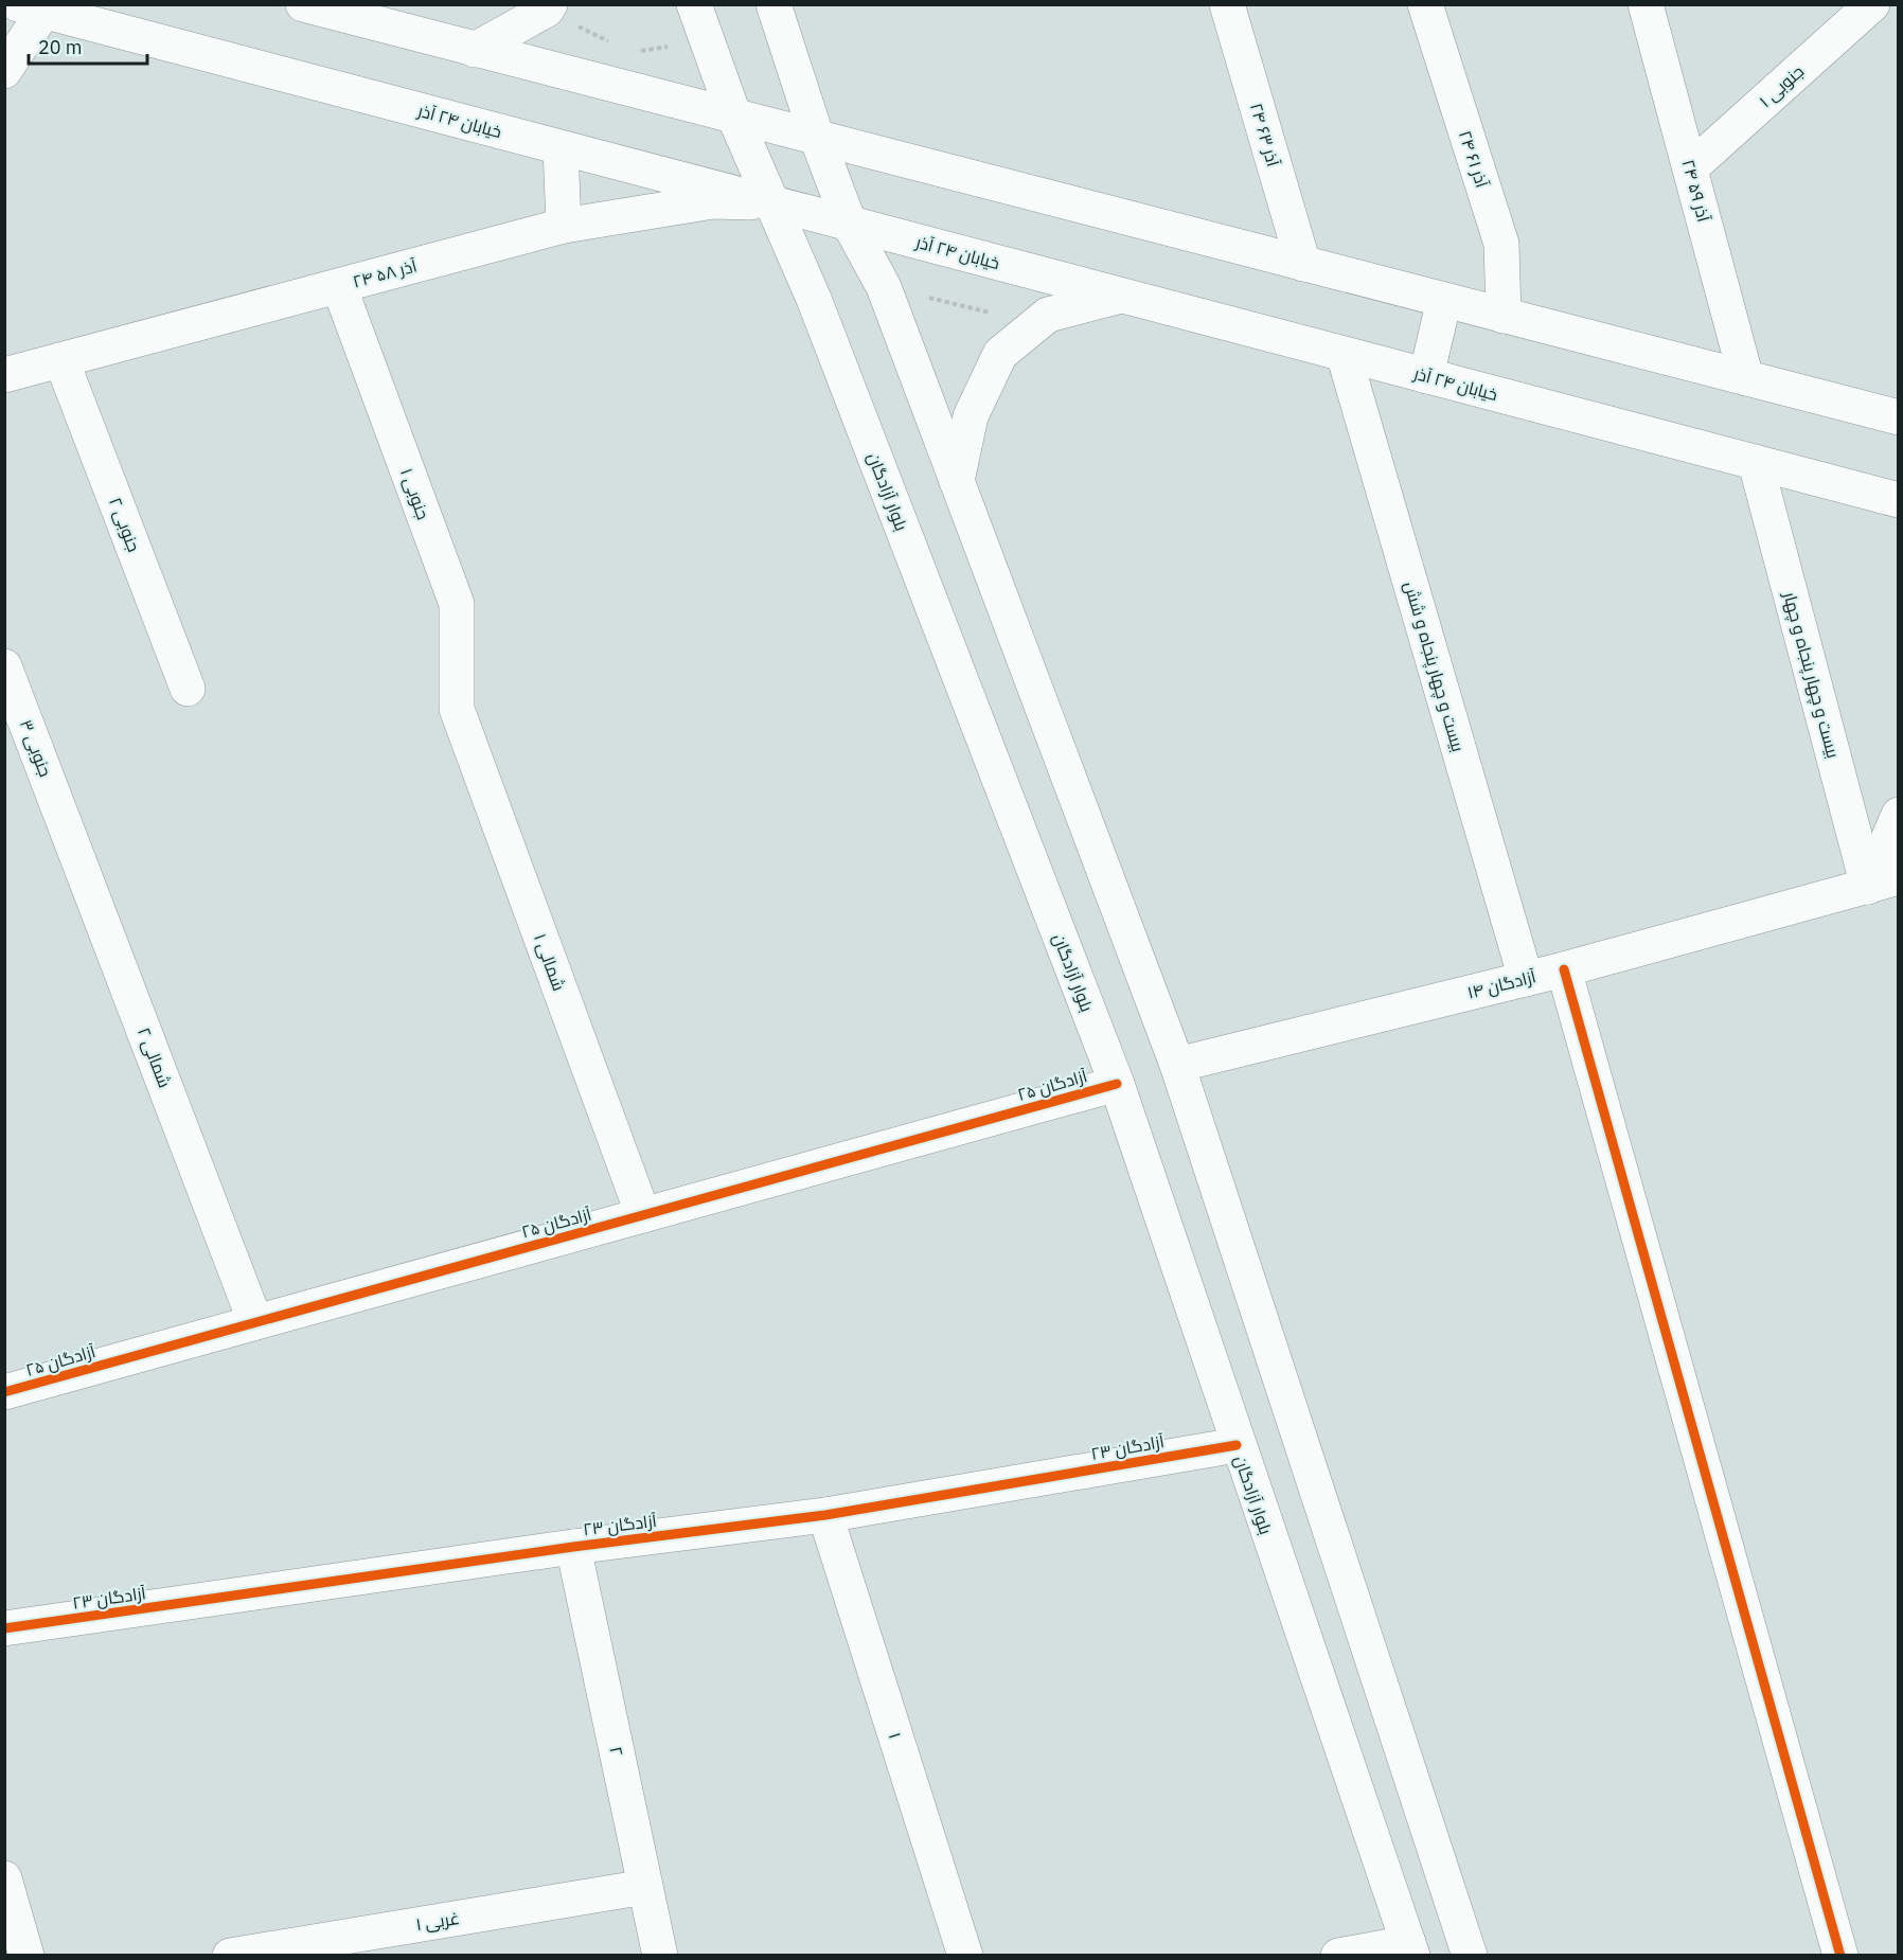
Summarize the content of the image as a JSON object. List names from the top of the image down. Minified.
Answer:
{"streets":{"street":["۱ جنوبی","خیابان ۲۴ آذر","۲۴ آذر ۶۳","۲۴ آذر ۶۱","۲۴ آذر ۵۹","۲۴ آذر ۵۸","بلوار آزادگان","۲ جنوبی","بیست و چهار پنجاه و شش","بیست و چهار پنجاه و چهار","۳ جنوبی","۱ شمالی","آزادگان ۱۴","۲ شمالی","آزادگان ۲۵","آزادگان ۲۳","۱","۲","۱ غربی"]},"crossings":[["۱ جنوبی","۲۴ آذر ۵۹"],["۱ جنوبی","۲۴ آذر ۵۸"],["۱ جنوبی","۱ شمالی"],["خیابان ۲۴ آذر","۲۴ آذر ۵۸"],["خیابان ۲۴ آذر","بلوار آزادگان"],["خیابان ۲۴ آذر","بیست و چهار پنجاه و شش"],["خیابان ۲۴ آذر","بیست و چهار پنجاه و چهار"],["۲۴ آذر ۵۸","بلوار آزادگان"],["۲۴ آذر ۵۸","۲ جنوبی"],["بلوار آزادگان","آزادگان ۲۵"],["بلوار آزادگان","آزادگان ۲۳"],["بیست و چهار پنجاه و شش","آزادگان ۱۴"],["بیست و چهار پنجاه و چهار","آزادگان ۱۴"],["۳ جنوبی","۲ شمالی"],["۱ شمالی","آزادگان ۲۵"],["۲ شمالی","آزادگان ۲۵"],["آزادگان ۲۳","۱"],["آزادگان ۲۳","۲"],["۲","۱ غربی"]],"scale_bar":"20 m"}
